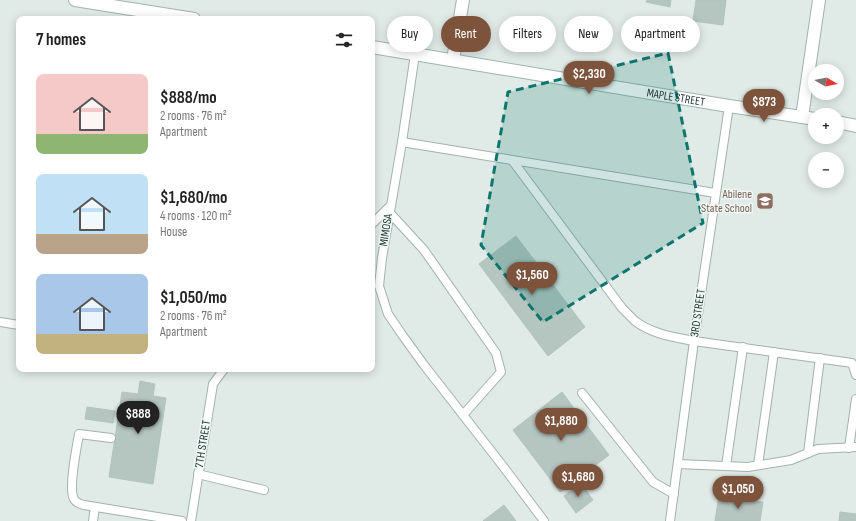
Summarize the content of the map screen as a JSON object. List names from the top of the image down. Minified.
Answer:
{"streets":{"main road":["MAPLE STREET"],"lane":["MIMOSA","3RD STREET","7TH STREET"]},"crossings":[["MAPLE STREET","MIMOSA"],["MAPLE STREET","3RD STREET"]],"places":{"school or university":["Abilene State School"]},"north":"right","page":{"chip":["Buy","Rent","Filters","New","Apartment"],"heading":"7 homes","price":["$2,330","$873","$1,560","$888","$1,880","$1,680","$1,050"],"map_buttons":["+","−"],"list":[{"name":"$888/mo","note":"2 rooms · 76 m² · Apartment"},{"name":"$1,680/mo","note":"4 rooms · 120 m² · House"},{"name":"$1,050/mo","note":"2 rooms · 76 m² · Apartment"}]}}
